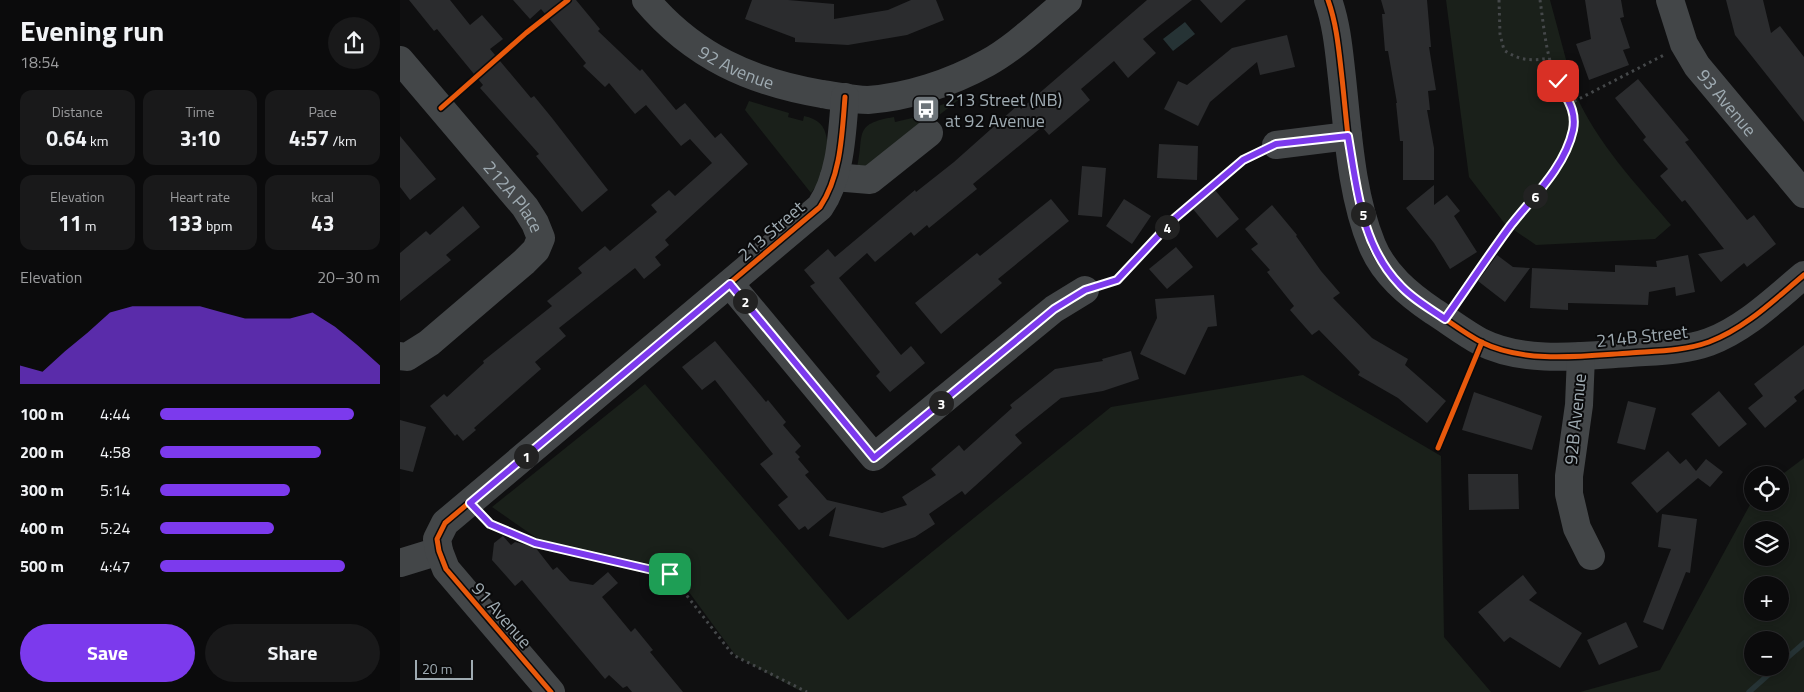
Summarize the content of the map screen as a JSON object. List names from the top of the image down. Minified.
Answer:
{"streets":{"street":["92 Avenue","93 Avenue","212A Place","213 Street","214B Street","92B Avenue","91 Avenue"]},"crossings":[["92 Avenue","213 Street"],["213 Street","91 Avenue"],["214B Street","92B Avenue"]],"places":{"bus stop":["213 Street (NB) at 92 Avenue"]},"scale_bar":"20 m","page":{"heading":["Evening run","18:54"],"stats":[["Distance","0.64 km"],["Time","3:10"],["Pace","4:57 /km"],["Elevation","11 m"],["Heart rate","133 bpm"],["kcal","43"]],"pins":["6","5","4","2","3","1"],"chart":["Elevation","20–30 m"],"list":[{"name":"100 m","note":"4:44"},{"name":"200 m","note":"4:58"},{"name":"300 m","note":"5:14"},{"name":"400 m","note":"5:24"},{"name":"500 m","note":"4:47"}],"map_buttons":["+","−"],"buttons":["Save","Share"],"scale":"20 m"}}
